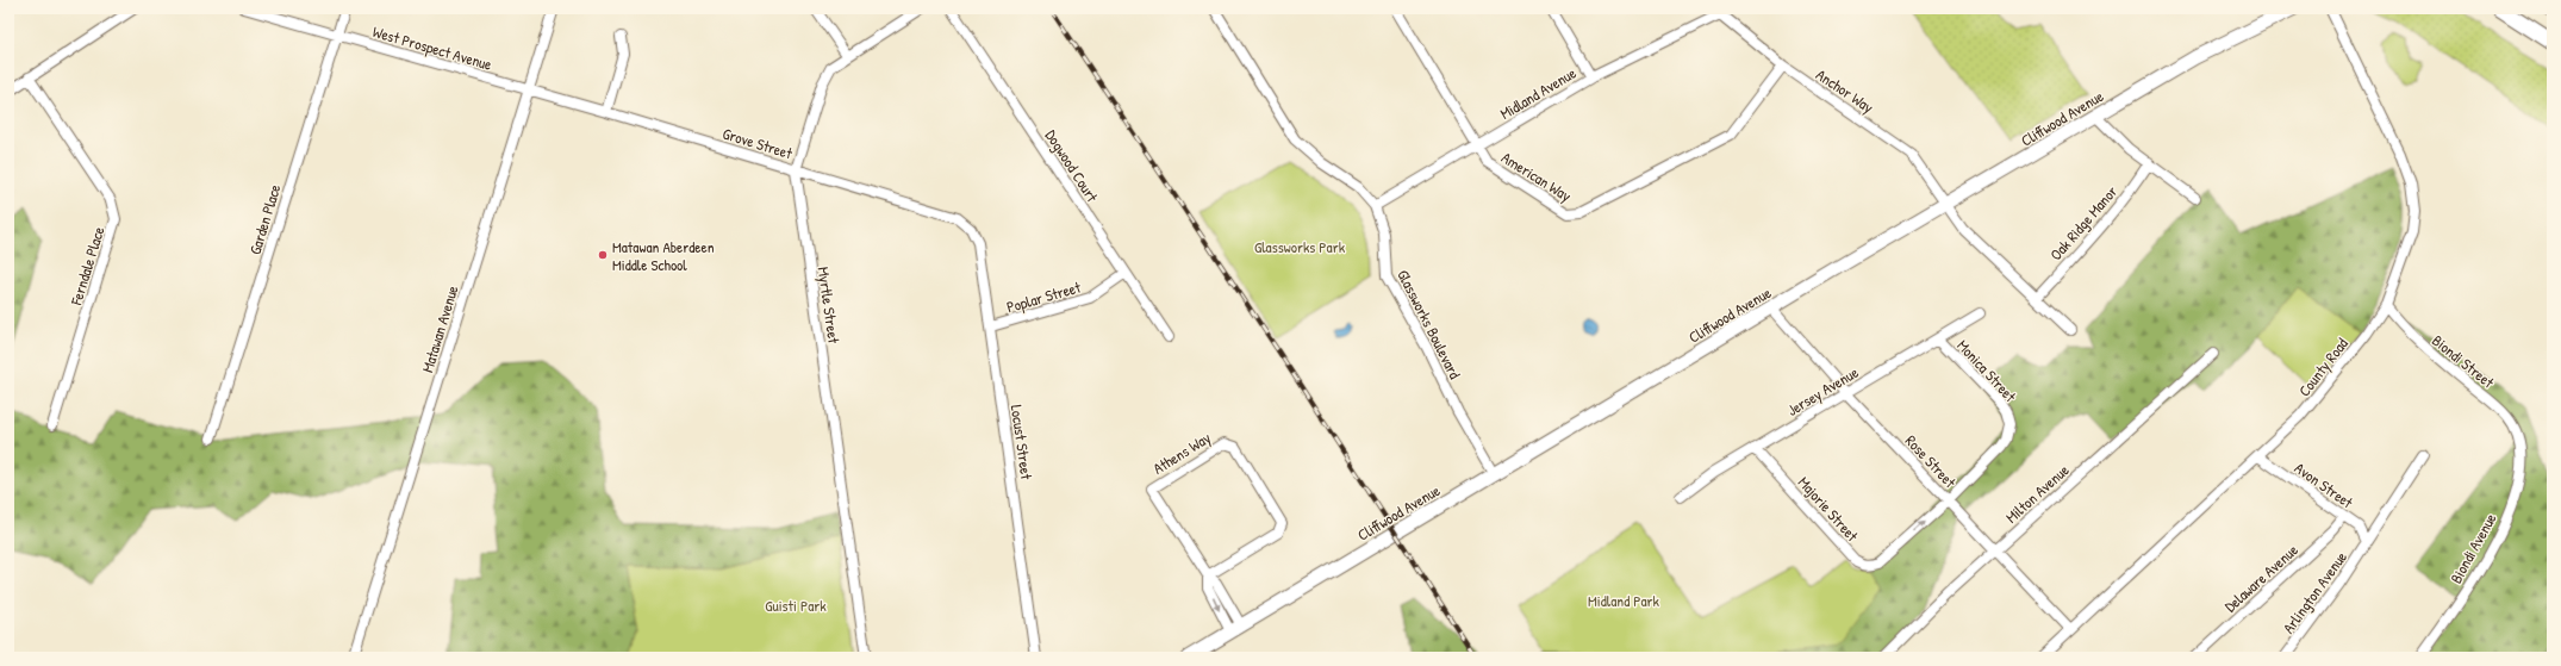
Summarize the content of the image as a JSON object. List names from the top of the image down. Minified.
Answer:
{"streets":{"main road":["Cliffwood Avenue"],"street":["West Prospect Avenue","Anchor Way","Midland Avenue","Grove Street","Dogwood Court","American Way","Garden Place","Oak Ridge Manor","Ferndale Place","Poplar Street","Myrtle Street","Glassworks Boulevard","Matawan Avenue","Biondi Street","County Road","Monica Street","Jersey Avenue","Locust Street","Athens Way","Rose Street","Avon Street","Milton Avenue","Majorie Street","Biondi Avenue","Delaware Avenue","Arlington Avenue"]},"crossings":[["West Prospect Avenue","Grove Street"],["West Prospect Avenue","Garden Place"],["West Prospect Avenue","Matawan Avenue"],["Anchor Way","Midland Avenue"],["Anchor Way","Cliffwood Avenue"],["Anchor Way","American Way"],["Midland Avenue","American Way"],["Midland Avenue","Glassworks Boulevard"],["Cliffwood Avenue","Glassworks Boulevard"],["Cliffwood Avenue","Athens Way"],["Cliffwood Avenue","Rose Street"],["Grove Street","Myrtle Street"],["Grove Street","Matawan Avenue"],["Grove Street","Locust Street"],["Dogwood Court","Poplar Street"],["Poplar Street","Locust Street"],["Biondi Street","County Road"],["Biondi Street","Biondi Avenue"],["County Road","Rose Street"],["County Road","Avon Street"],["Monica Street","Jersey Avenue"],["Monica Street","Majorie Street"],["Jersey Avenue","Rose Street"],["Jersey Avenue","Majorie Street"],["Rose Street","Milton Avenue"],["Rose Street","Majorie Street"],["Avon Street","Delaware Avenue"],["Avon Street","Arlington Avenue"]],"parks":["Glassworks Park","Midland Park","Guisti Park"],"places":["Matawan Aberdeen Middle School"]}
